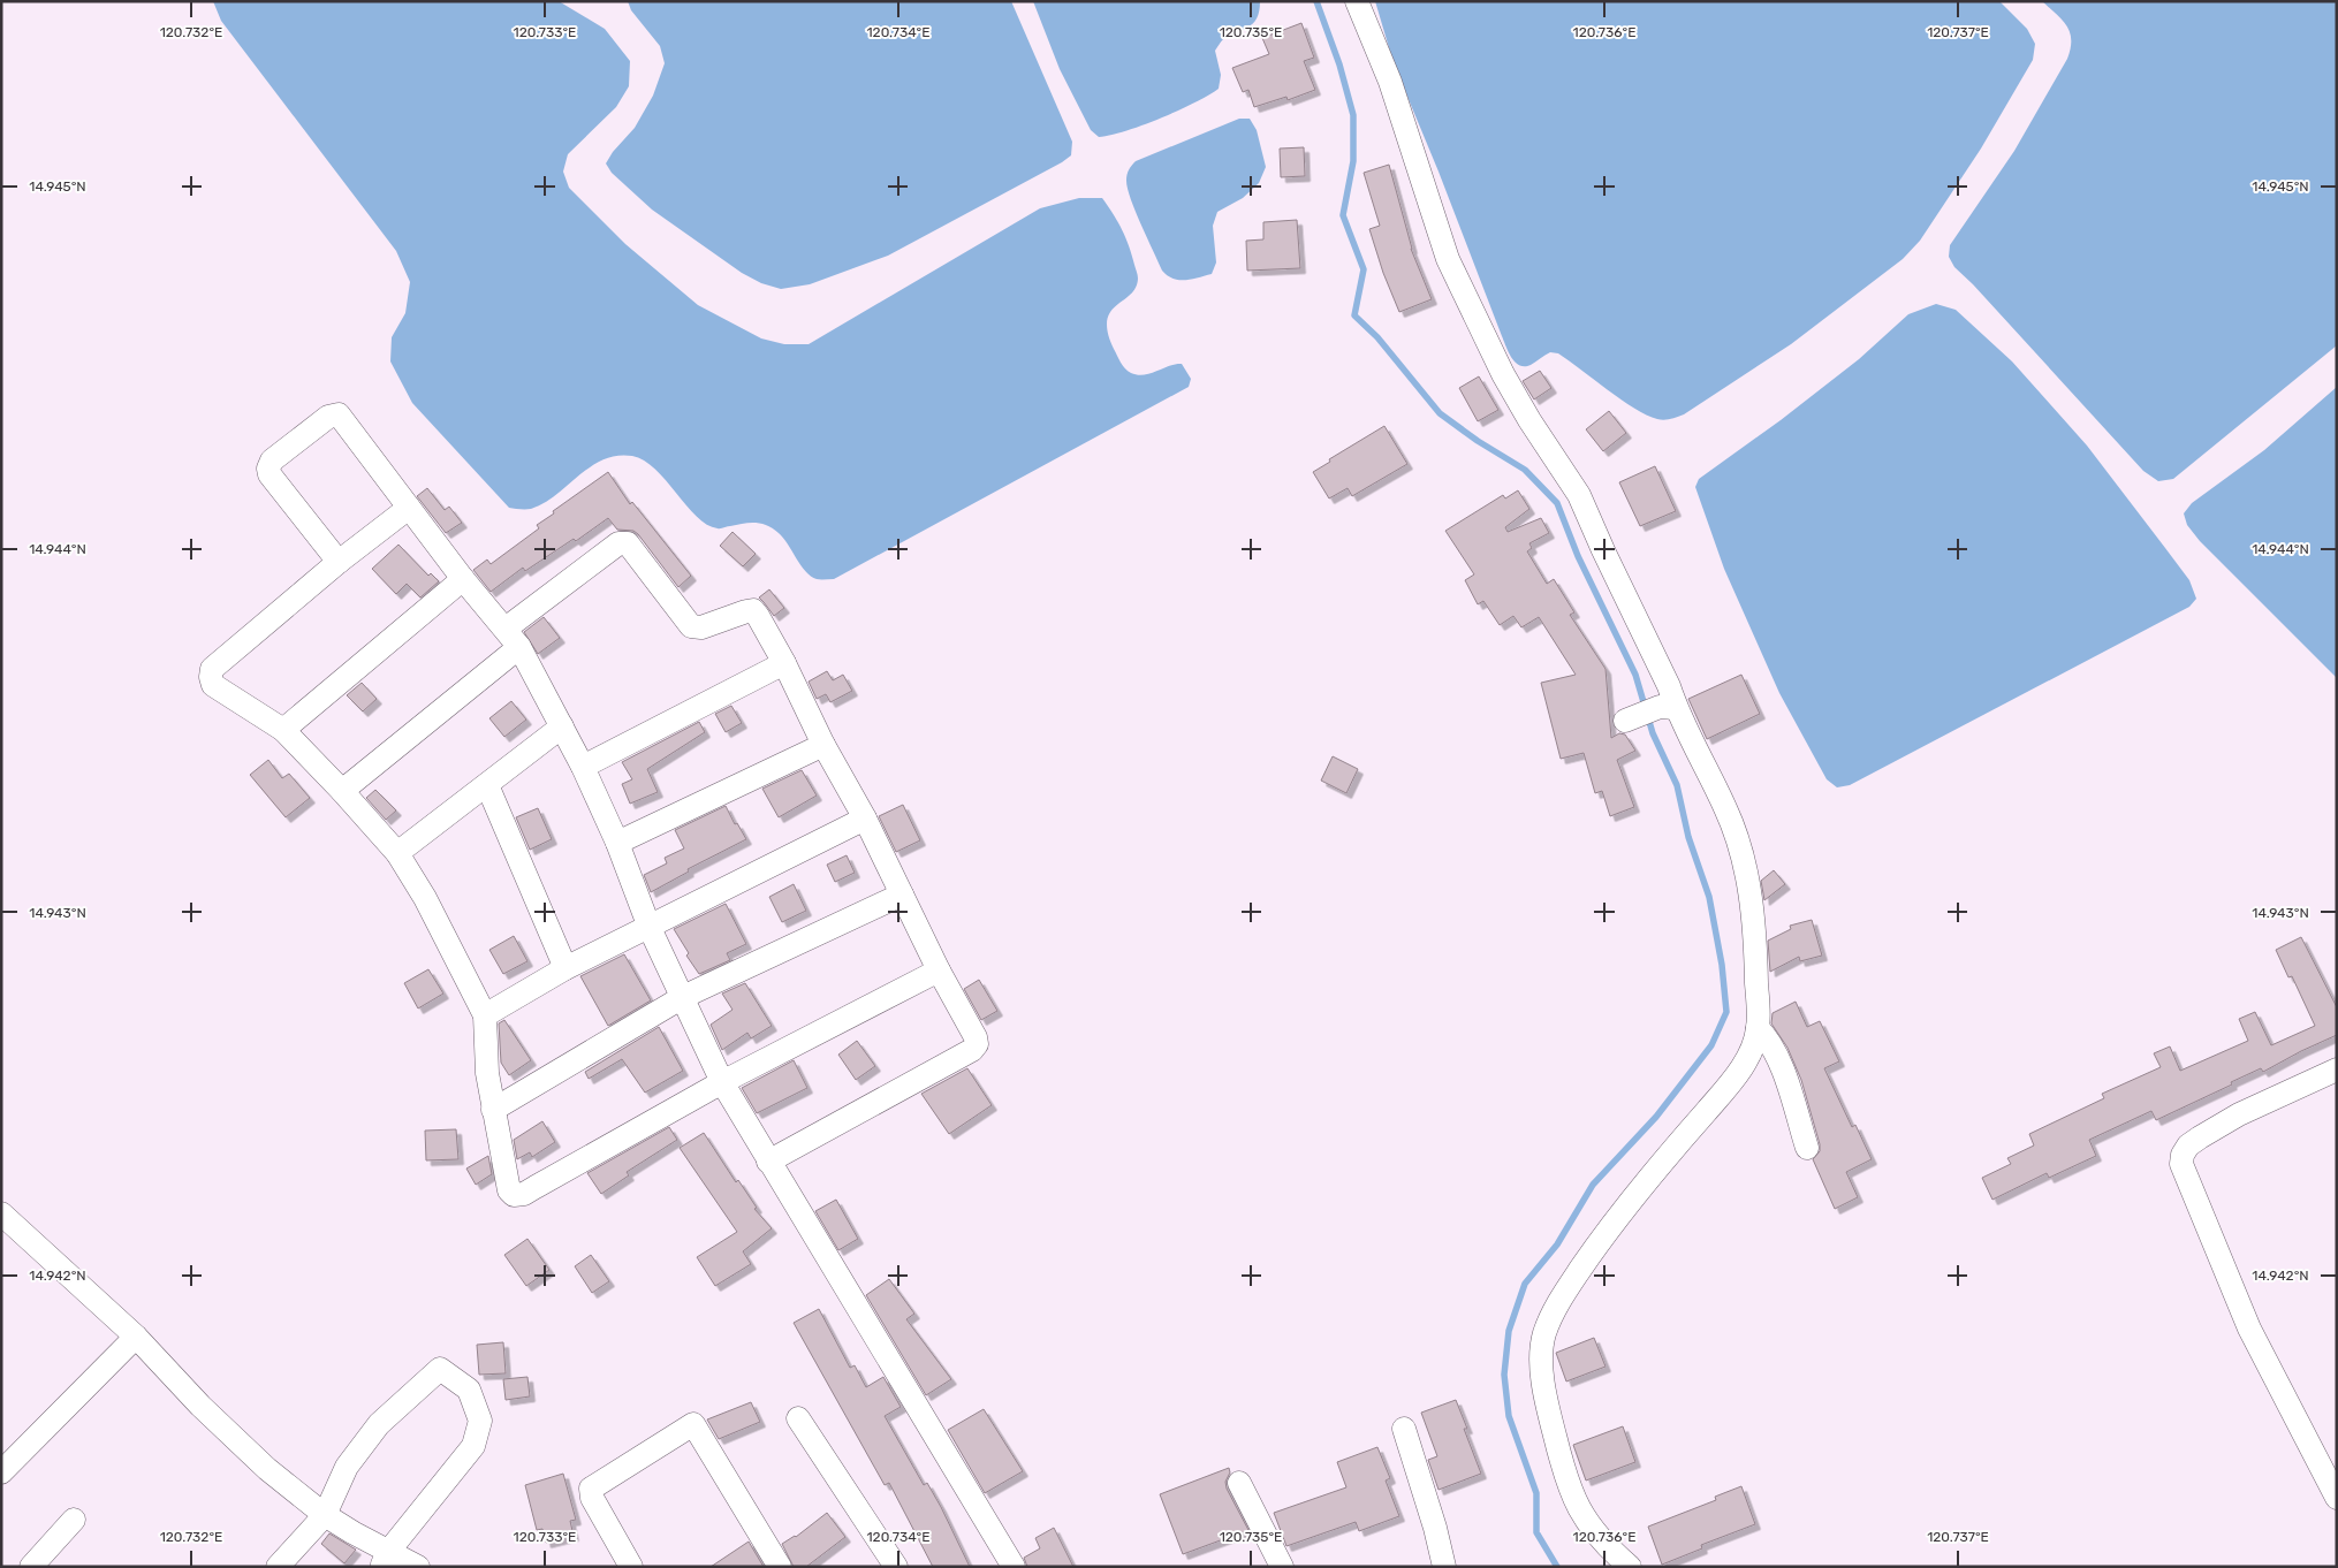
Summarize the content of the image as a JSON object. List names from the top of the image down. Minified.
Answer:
{"coordinates":["120.732°E","120.733°E","120.734°E","120.735°E","120.736°E","120.737°E","14.945°N","14.944°N","14.943°N","14.942°N"]}
